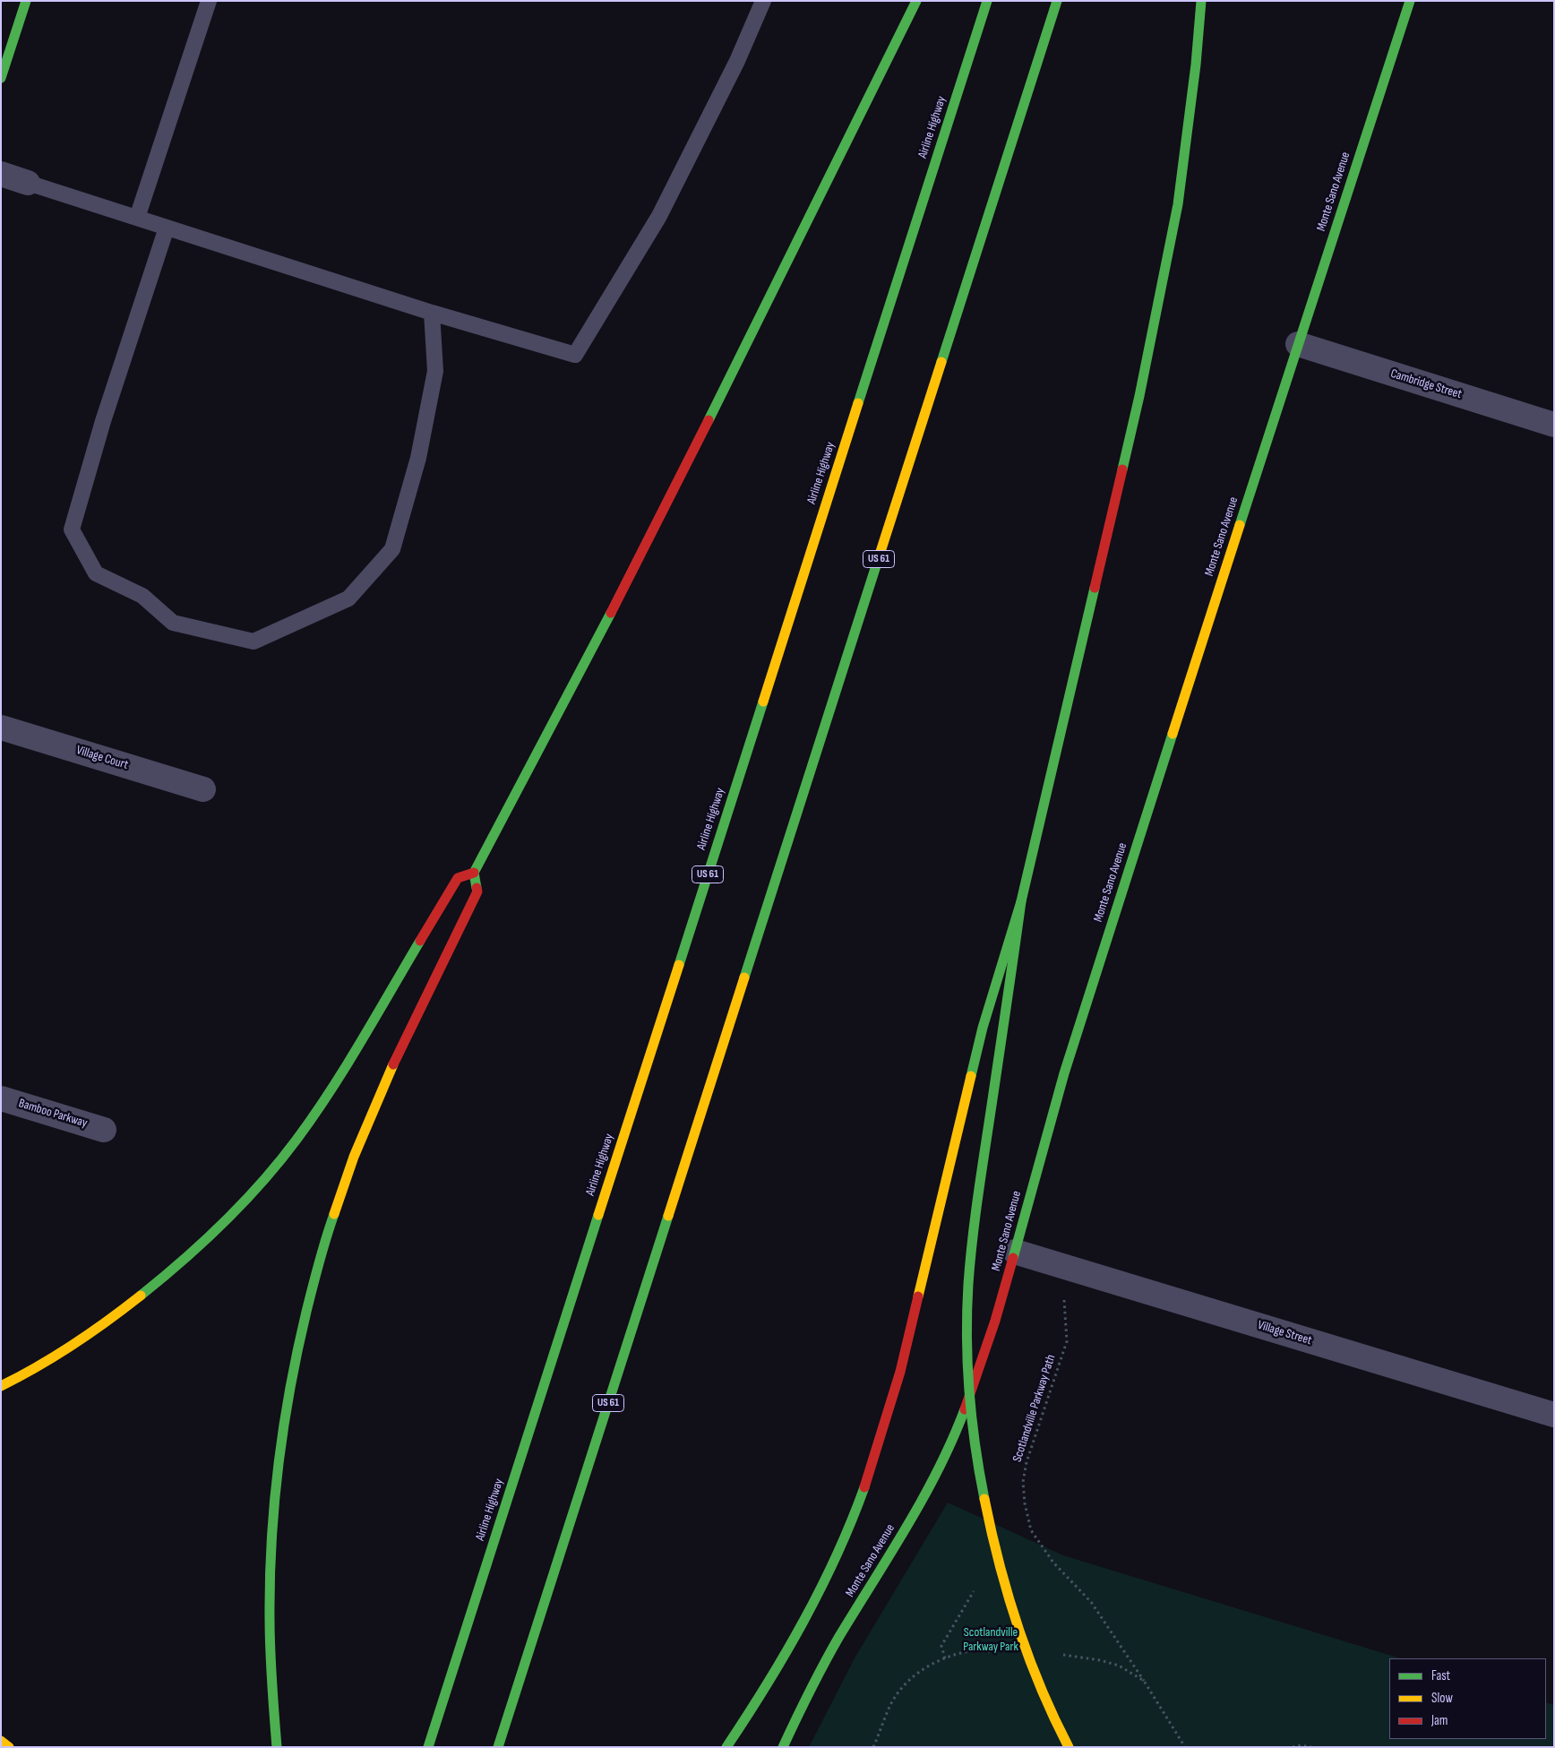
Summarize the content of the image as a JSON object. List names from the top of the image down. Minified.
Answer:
{"streets":{"main road":["Airline Highway","Monte Sano Avenue","US 61"],"street":["Cambridge Street","Village Court","Bamboo Parkway","Village Street"],"path":["Scotlandville Parkway Path"]},"crossings":[["Monte Sano Avenue","Cambridge Street"],["Monte Sano Avenue","Village Street"],["Village Street","Scotlandville Parkway Path"]],"parks":["Scotlandville Parkway Park"],"legend":["Fast","Slow","Jam"]}
